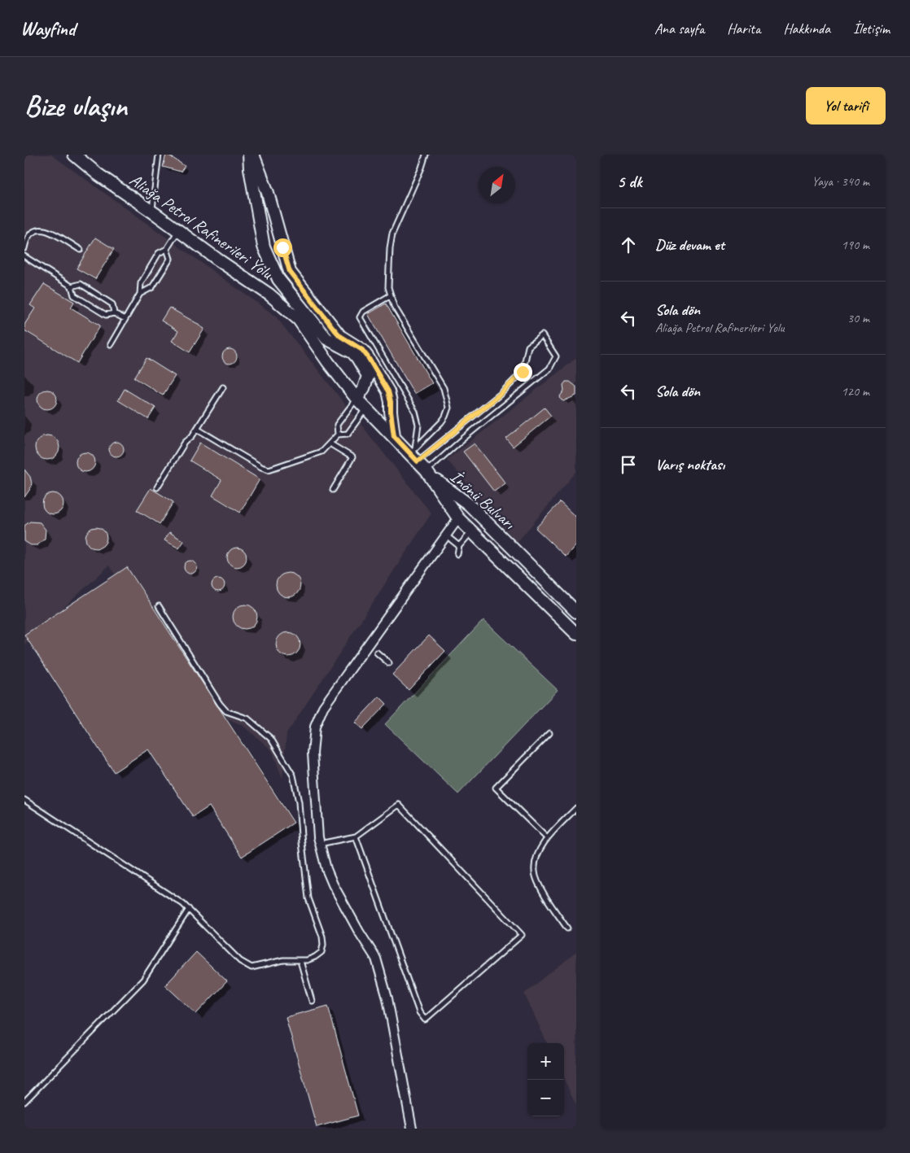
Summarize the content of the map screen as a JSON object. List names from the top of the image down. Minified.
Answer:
{"streets":{"street":["Aliağa Petrol Rafinerileri Yolu","İnönü Bulvarı"]},"crossings":[["Aliağa Petrol Rafinerileri Yolu","İnönü Bulvarı"]],"north":"top right","page":{"header":"Wayfind","nav":["Ana sayfa","Harita","Hakkında","İletişim"],"buttons":"Yol tarifi","title":"Bize ulaşın","heading":["5 dk","Yaya · 340 m"],"list":[["Düz devam et","190 m"],["Sola dön","Aliağa Petrol Rafinerileri Yolu","30 m"],["Sola dön","120 m"],"Varış noktası"],"map_buttons":["+","−"]}}
